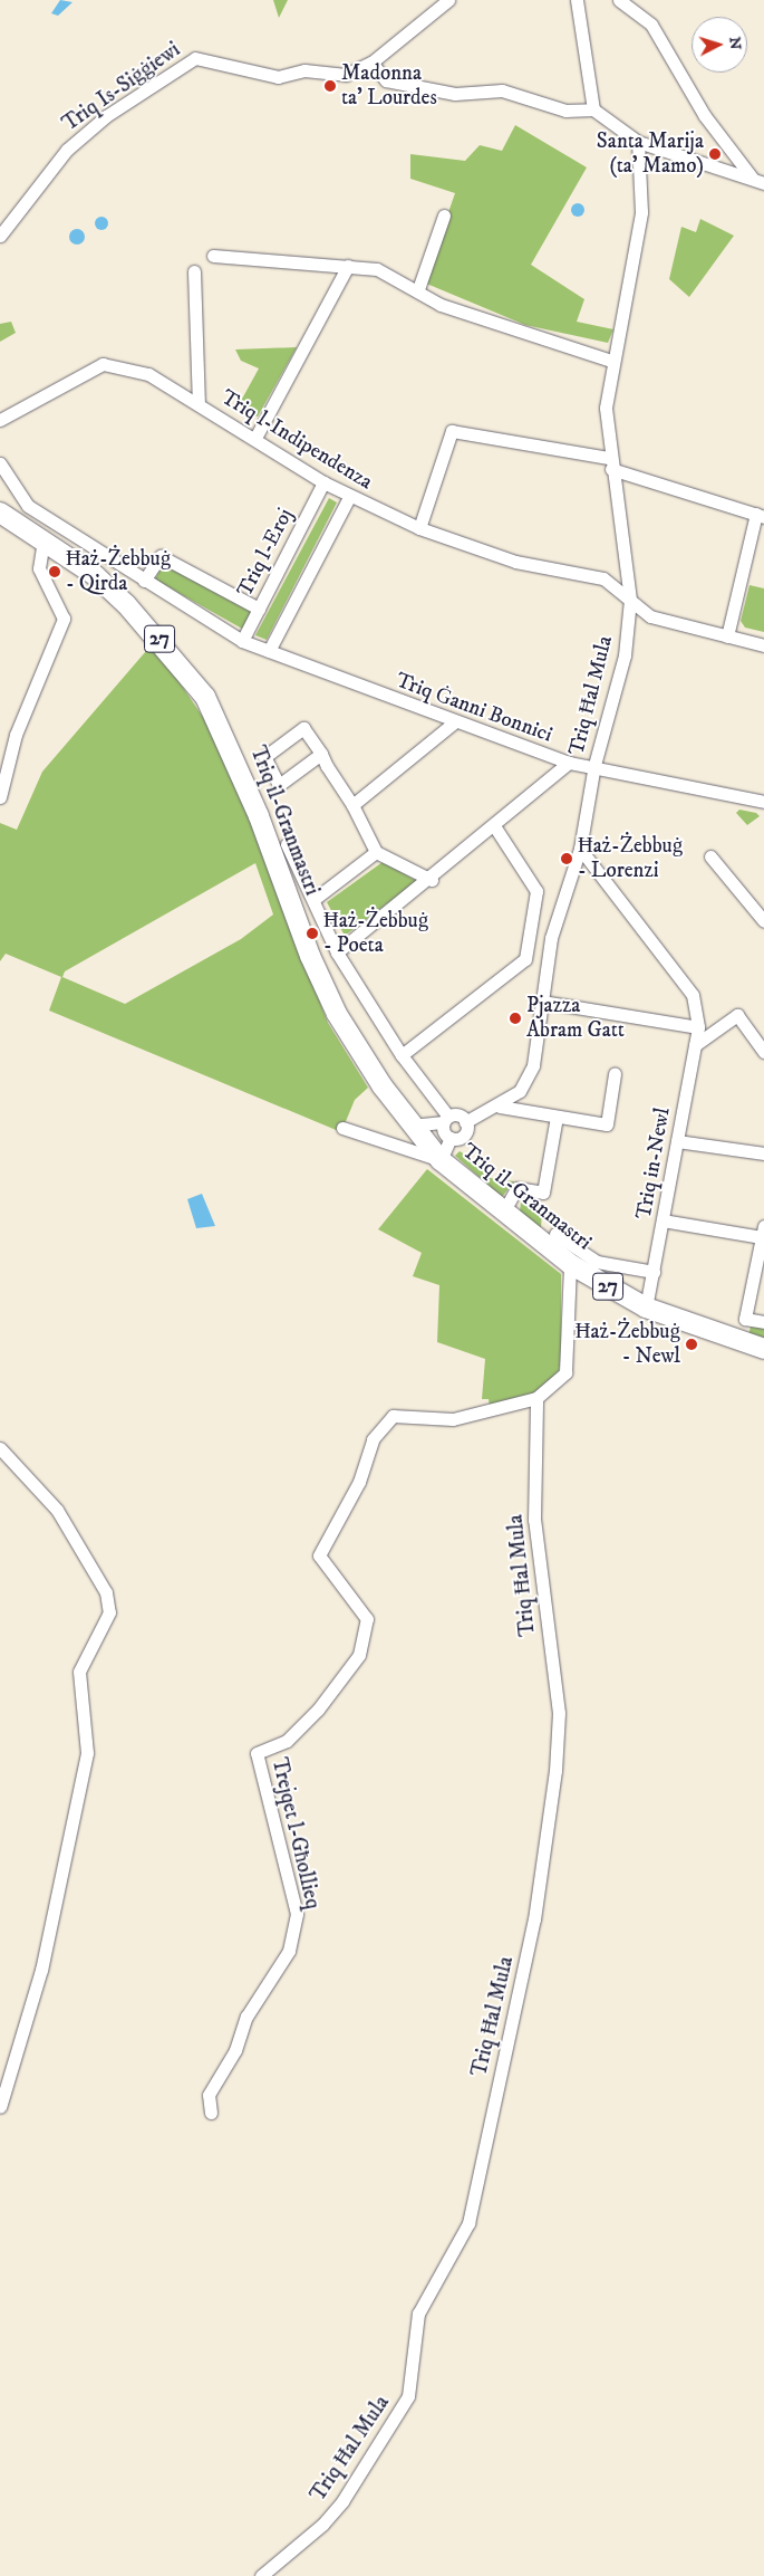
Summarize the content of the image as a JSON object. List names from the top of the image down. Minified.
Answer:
{"streets":{"main road":["27","Triq il-Granmastri"],"street":["Triq Is-Siġġiewi","Triq l-Indipendenza","Triq l-Eroj","Triq Ħal Mula","Triq Ġanni Bonnici","Triq in-Newl","Trejqet l-Għollieq"]},"crossings":[["Triq l-Indipendenza","Triq l-Eroj"],["Triq l-Indipendenza","Triq Ħal Mula"],["Triq l-Eroj","Triq Ġanni Bonnici"],["Triq Ħal Mula","Triq Ġanni Bonnici"],["Triq Ħal Mula","Trejqet l-Għollieq"],["Triq il-Granmastri","Triq in-Newl"],["Triq il-Granmastri","Trejqet l-Għollieq"]],"places":["Madonna ta' Lourdes","Santa Marija (ta' Mamo)","Ħaż-Żebbuġ - Qirda","Ħaż-Żebbuġ - Lorenzi","Ħaż-Żebbuġ - Poeta","Pjazza Abram Gatt","Ħaż-Żebbuġ - Newl"],"north":"right"}
